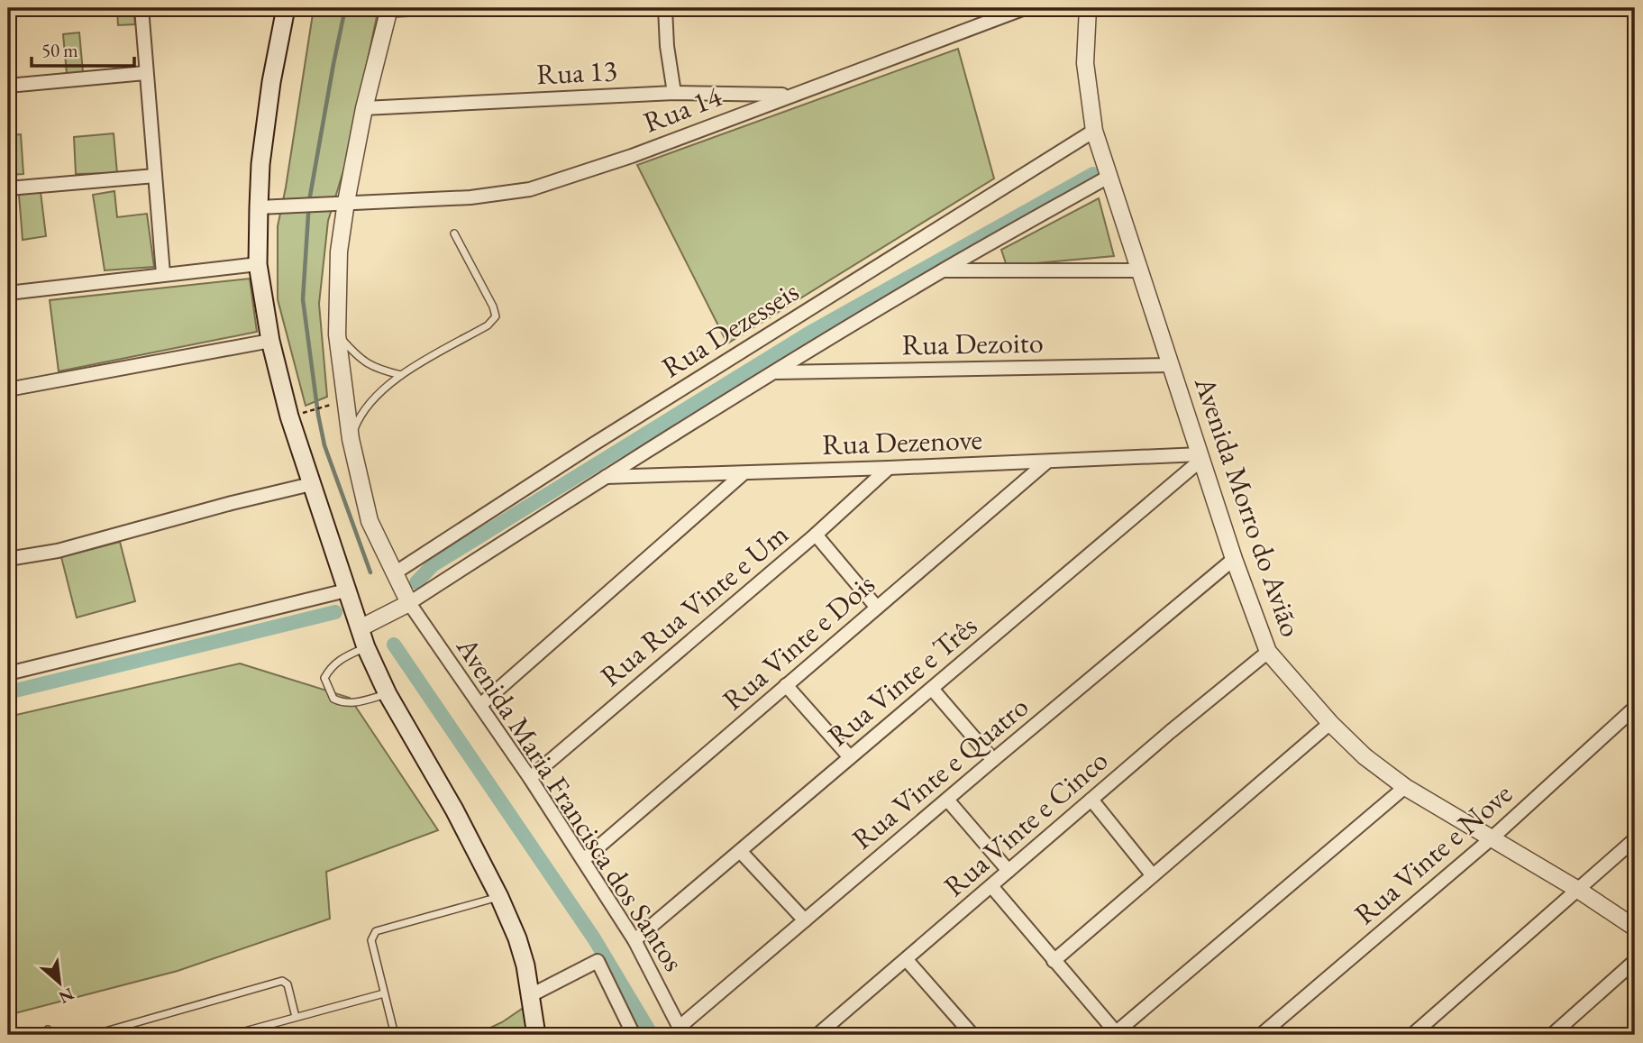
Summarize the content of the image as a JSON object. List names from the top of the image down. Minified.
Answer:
{"streets":{"street":["Rua 13","Rua 14","Rua Dezesseis","Rua Dezoito","Rua Dezenove","Avenida Morro do Avião","Rua Rua Vinte e Um","Rua Vinte e Dois","Rua Vinte e Três","Rua Vinte e Quatro","Avenida Maria Francisca dos Santos","Rua Vinte e Cinco","Rua Vinte e Nove"]},"crossings":[["Rua 13","Rua 14"],["Rua Dezesseis","Avenida Morro do Avião"],["Rua Dezoito","Avenida Morro do Avião"],["Rua Dezenove","Avenida Morro do Avião"],["Rua Dezenove","Rua Rua Vinte e Um"],["Rua Dezenove","Rua Vinte e Dois"],["Rua Dezenove","Rua Vinte e Três"],["Avenida Morro do Avião","Rua Vinte e Três"],["Avenida Morro do Avião","Rua Vinte e Quatro"],["Avenida Morro do Avião","Rua Vinte e Cinco"],["Avenida Morro do Avião","Rua Vinte e Nove"],["Rua Rua Vinte e Um","Avenida Maria Francisca dos Santos"],["Rua Vinte e Dois","Avenida Maria Francisca dos Santos"],["Rua Vinte e Três","Avenida Maria Francisca dos Santos"],["Rua Vinte e Quatro","Avenida Maria Francisca dos Santos"]],"scale_bar":"50 m","north":"bottom right"}
